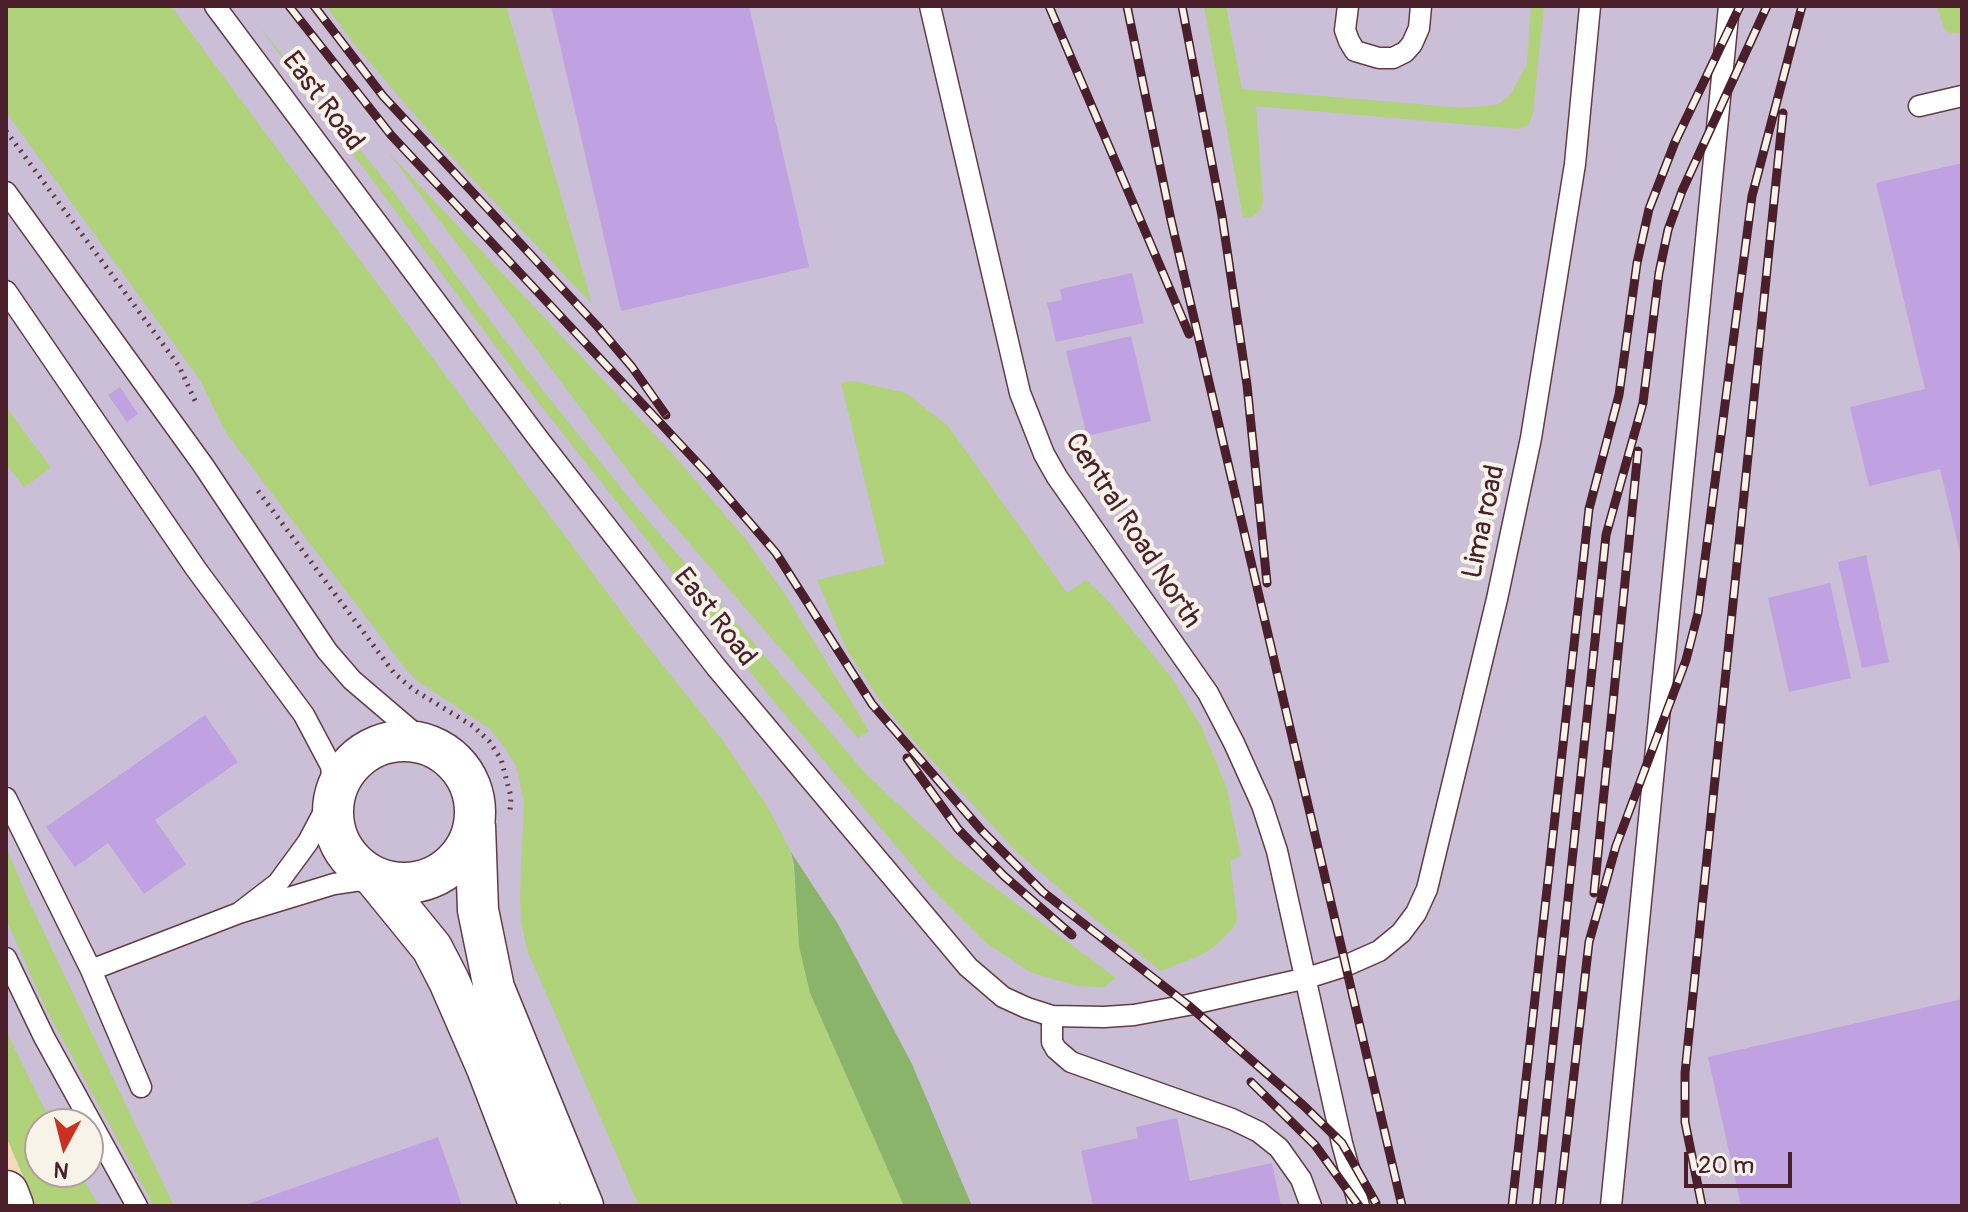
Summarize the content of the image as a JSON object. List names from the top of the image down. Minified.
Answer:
{"streets":{"lane":["East Road","Lima road","Central Road North"]},"crossings":[["East Road","Lima road"],["East Road","Central Road North"],["Lima road","Central Road North"]],"scale_bar":"20 m","north":"bottom"}
